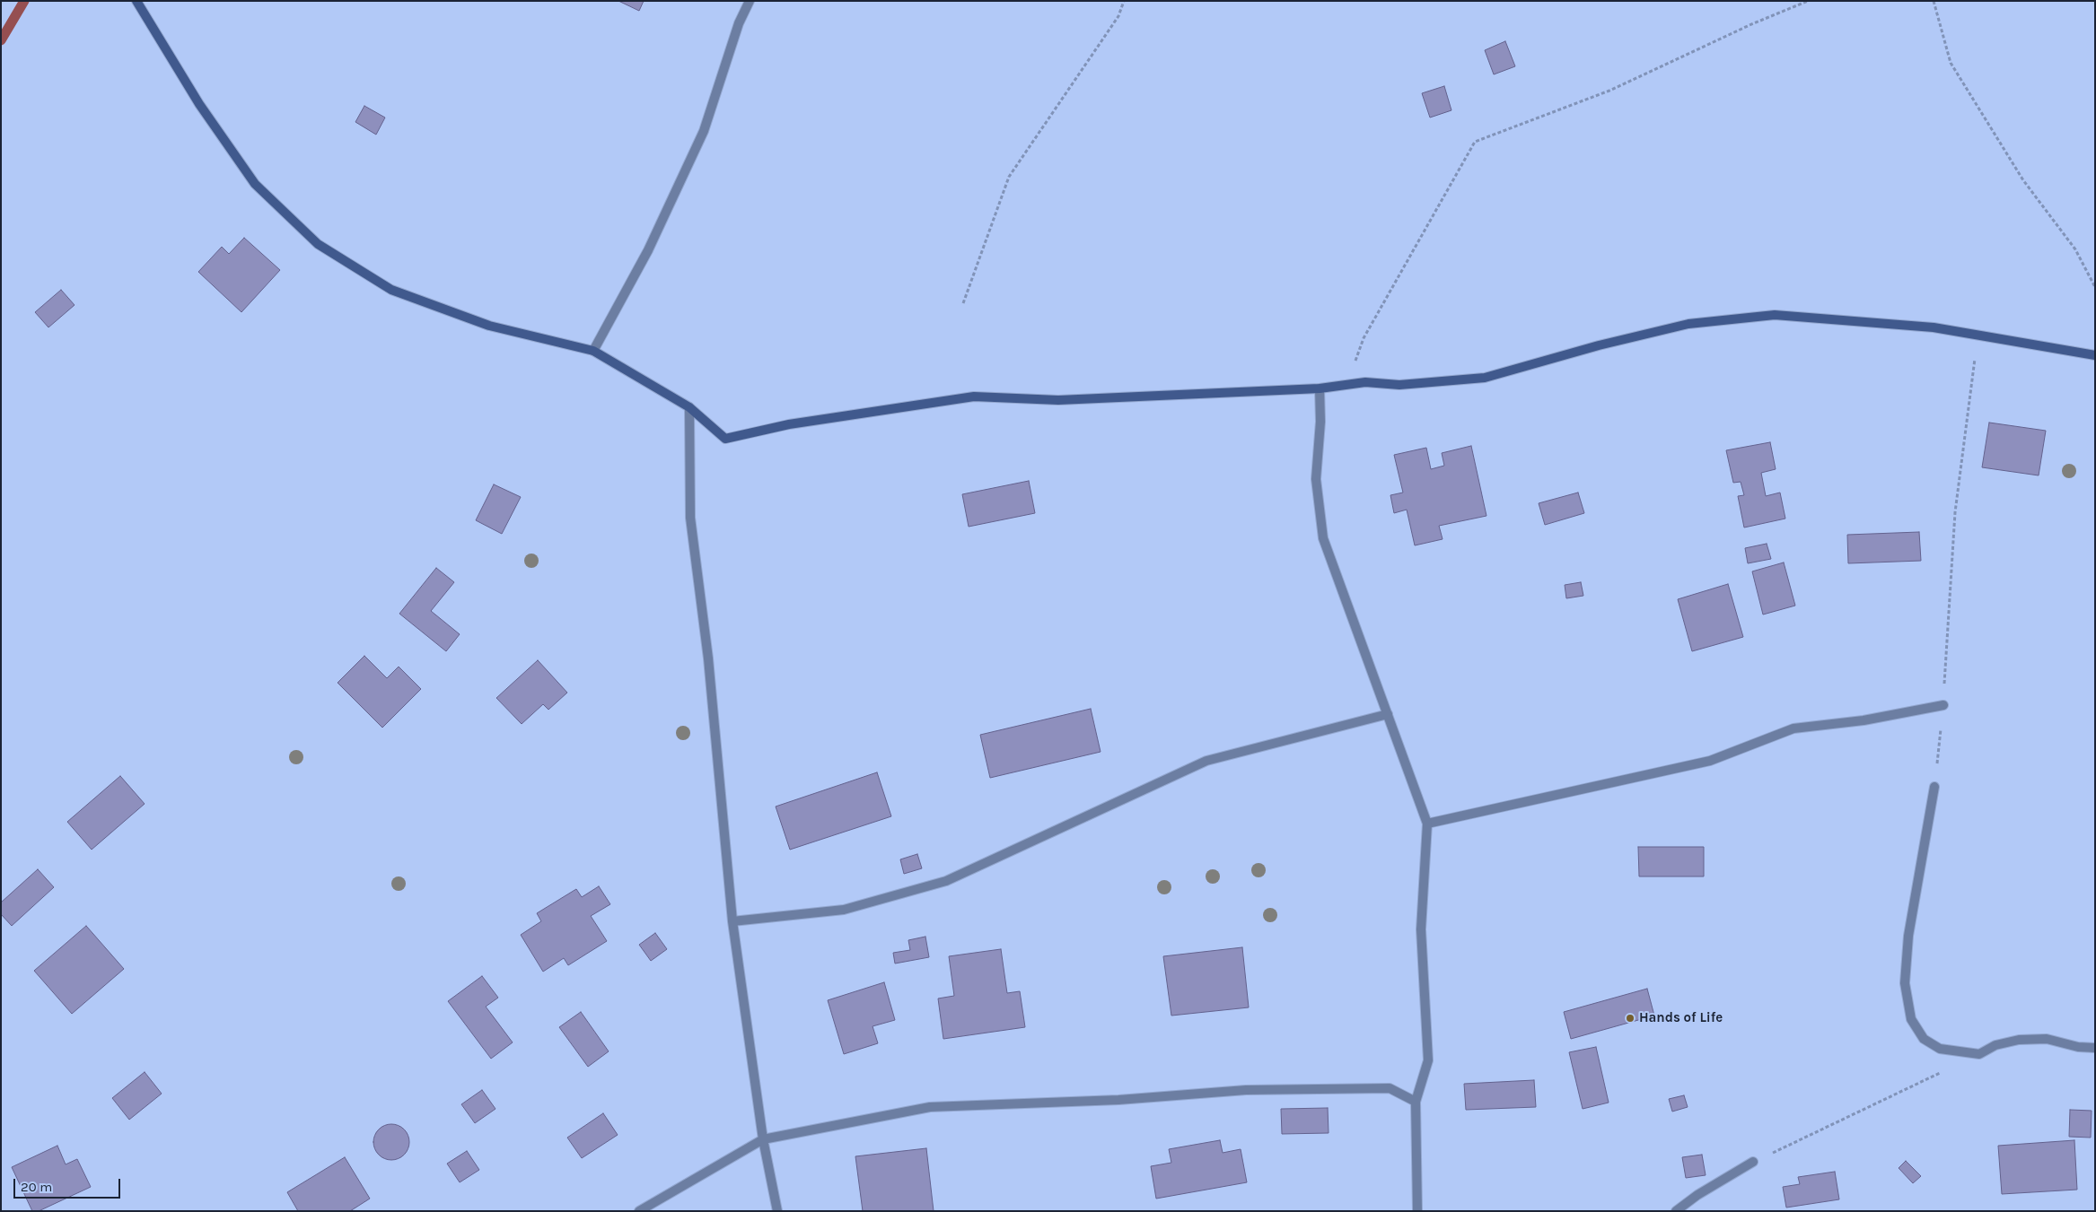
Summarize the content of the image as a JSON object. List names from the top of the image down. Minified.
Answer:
{"places":["Hands of Life"],"scale_bar":"20 m"}
